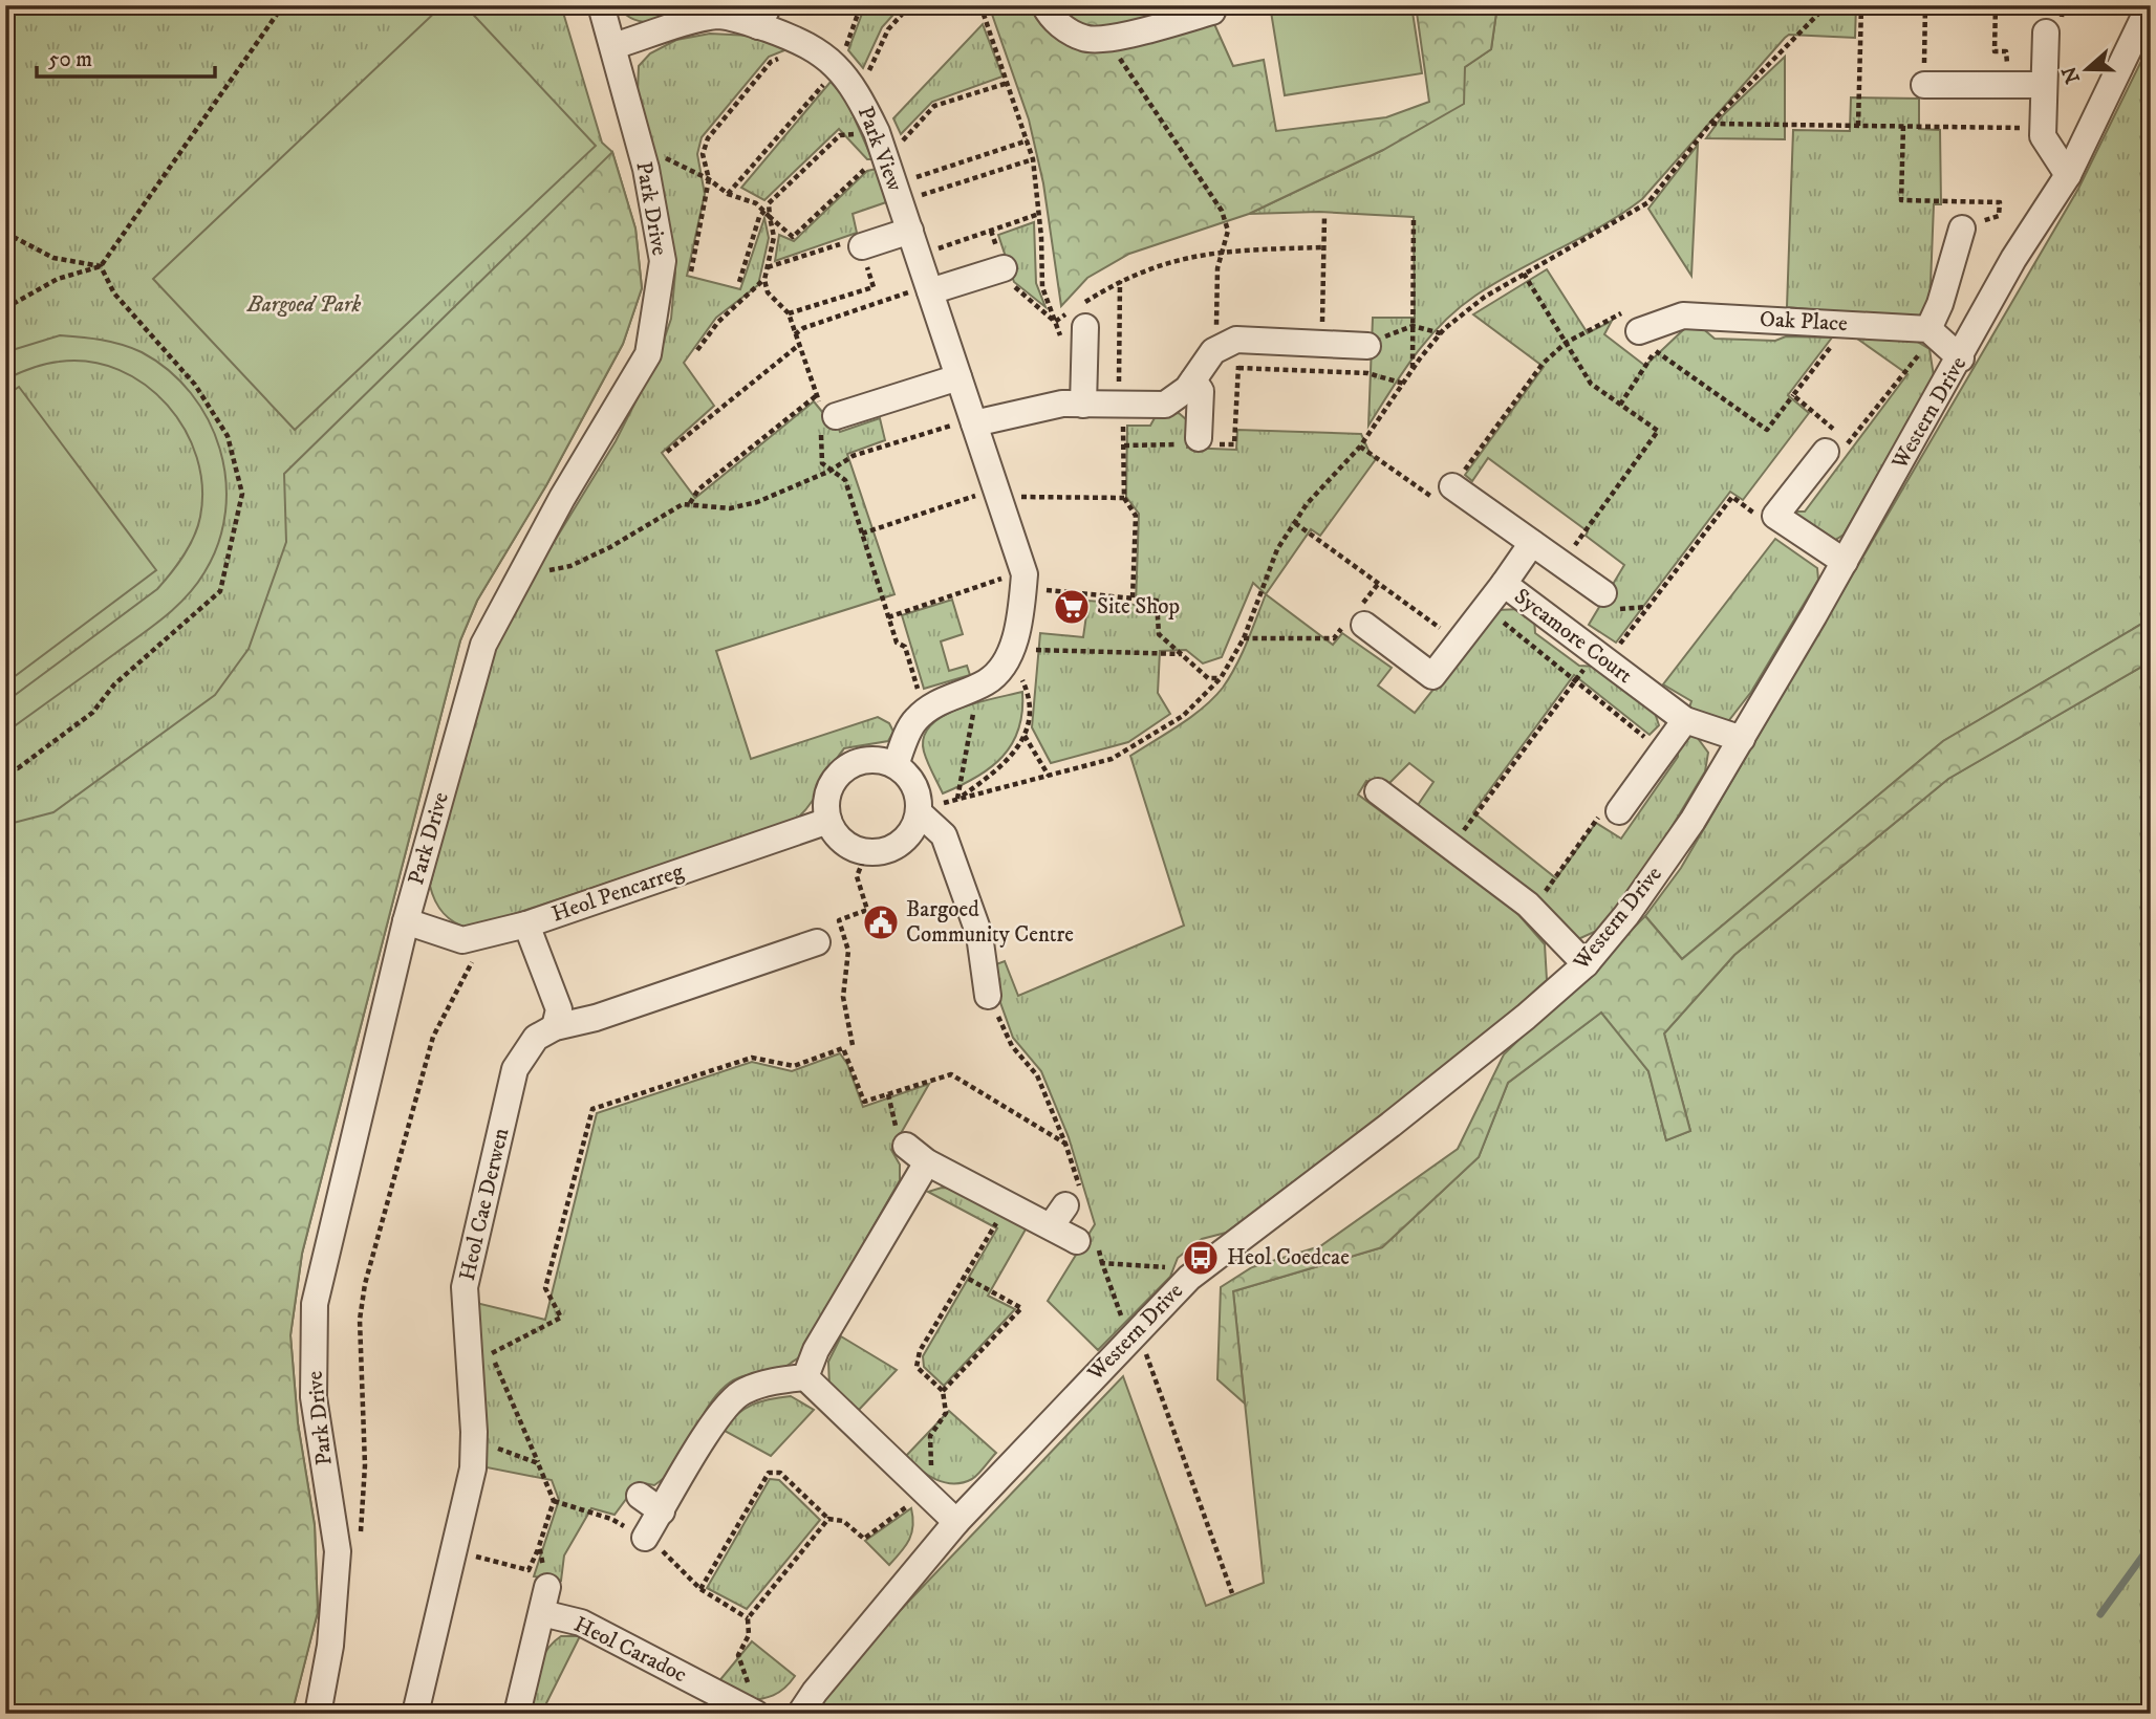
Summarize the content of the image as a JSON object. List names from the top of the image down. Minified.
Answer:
{"streets":{"street":["Park View","Park Drive","Oak Place","Western Drive","Sycamore Court","Heol Pencarreg","Heol Cae Derwen","Heol Caradoc"]},"crossings":[["Park View","Park Drive"],["Park View","Heol Pencarreg"],["Park Drive","Heol Pencarreg"],["Western Drive","Sycamore Court"]],"parks":["Bargoed Park"],"places":{"supermarket":["Site Shop"],"public building":["Bargoed Community Centre"],"bus stop":["Heol Coedcae"]},"scale_bar":"50 m","north":"left"}
